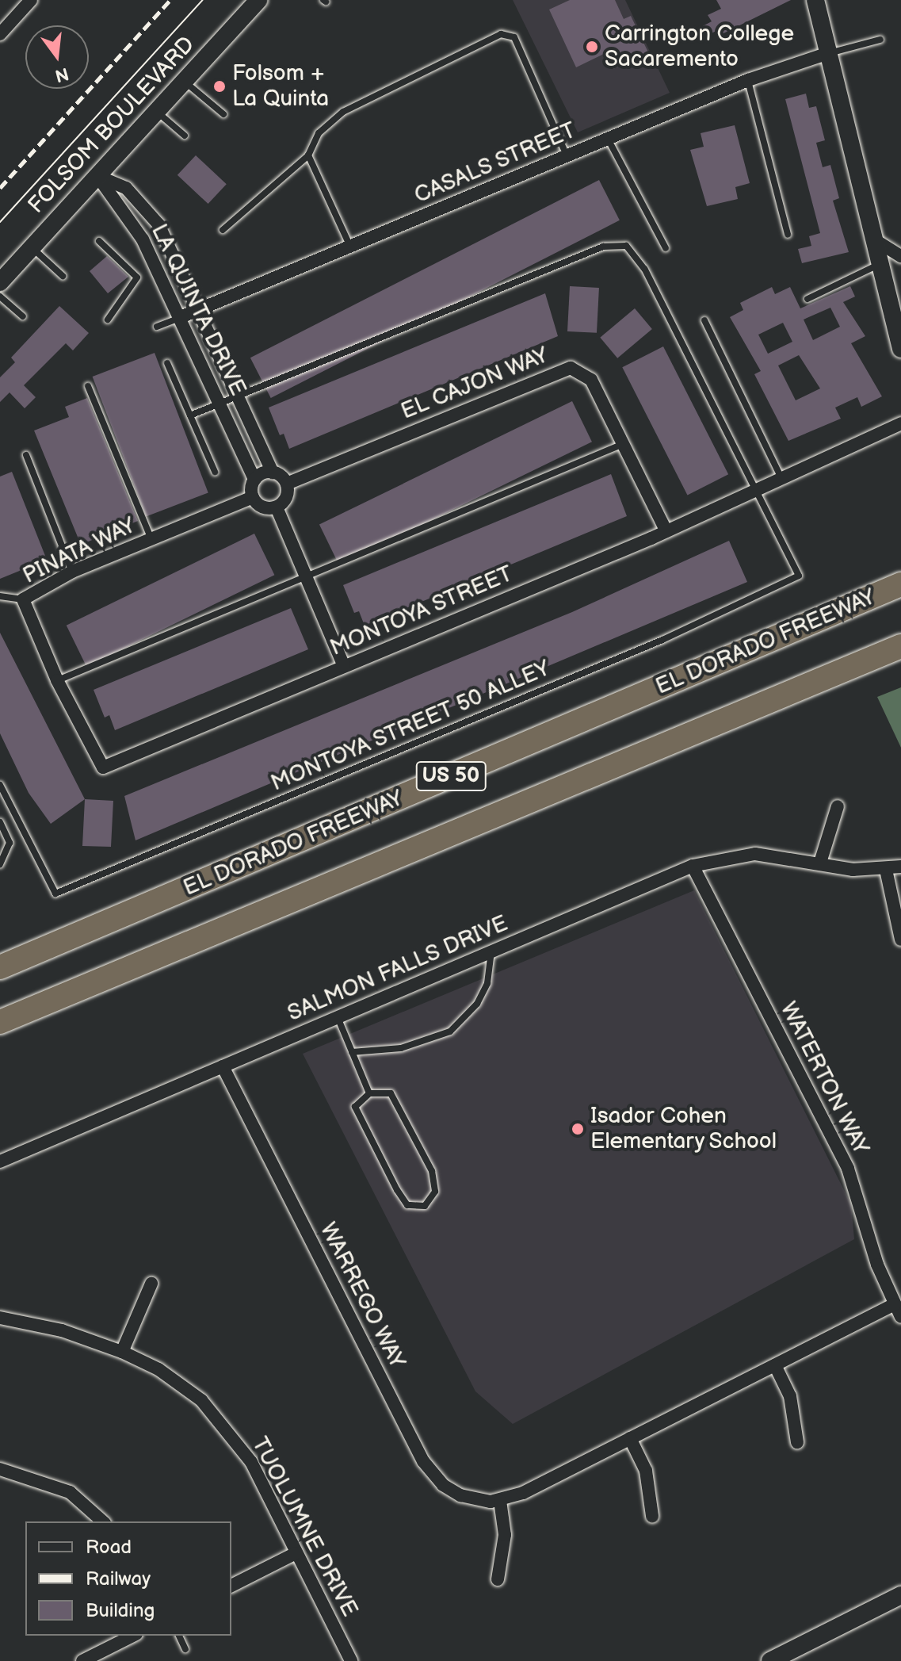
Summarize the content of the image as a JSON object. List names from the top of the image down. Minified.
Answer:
{"streets":{"highway":["EL DORADO FREEWAY","US 50"],"street":["FOLSOM BOULEVARD","CASALS STREET","LA QUINTA DRIVE","EL CAJON WAY","PINATA WAY","MONTOYA STREET","SALMON FALLS DRIVE","WATERTON WAY","WARREGO WAY","TUOLUMNE DRIVE"],"lane":["MONTOYA STREET 50 ALLEY"]},"crossings":[["FOLSOM BOULEVARD","LA QUINTA DRIVE"],["CASALS STREET","LA QUINTA DRIVE"],["LA QUINTA DRIVE","EL CAJON WAY"],["LA QUINTA DRIVE","PINATA WAY"],["EL CAJON WAY","PINATA WAY"],["EL CAJON WAY","MONTOYA STREET"],["PINATA WAY","MONTOYA STREET"],["MONTOYA STREET","MONTOYA STREET 50 ALLEY"],["SALMON FALLS DRIVE","WATERTON WAY"],["SALMON FALLS DRIVE","WARREGO WAY"]],"places":["Carrington College Sacaremento","Folsom + La Quinta","Isador Cohen Elementary School"],"legend":["Road","Railway","Building"],"north":"bottom"}
